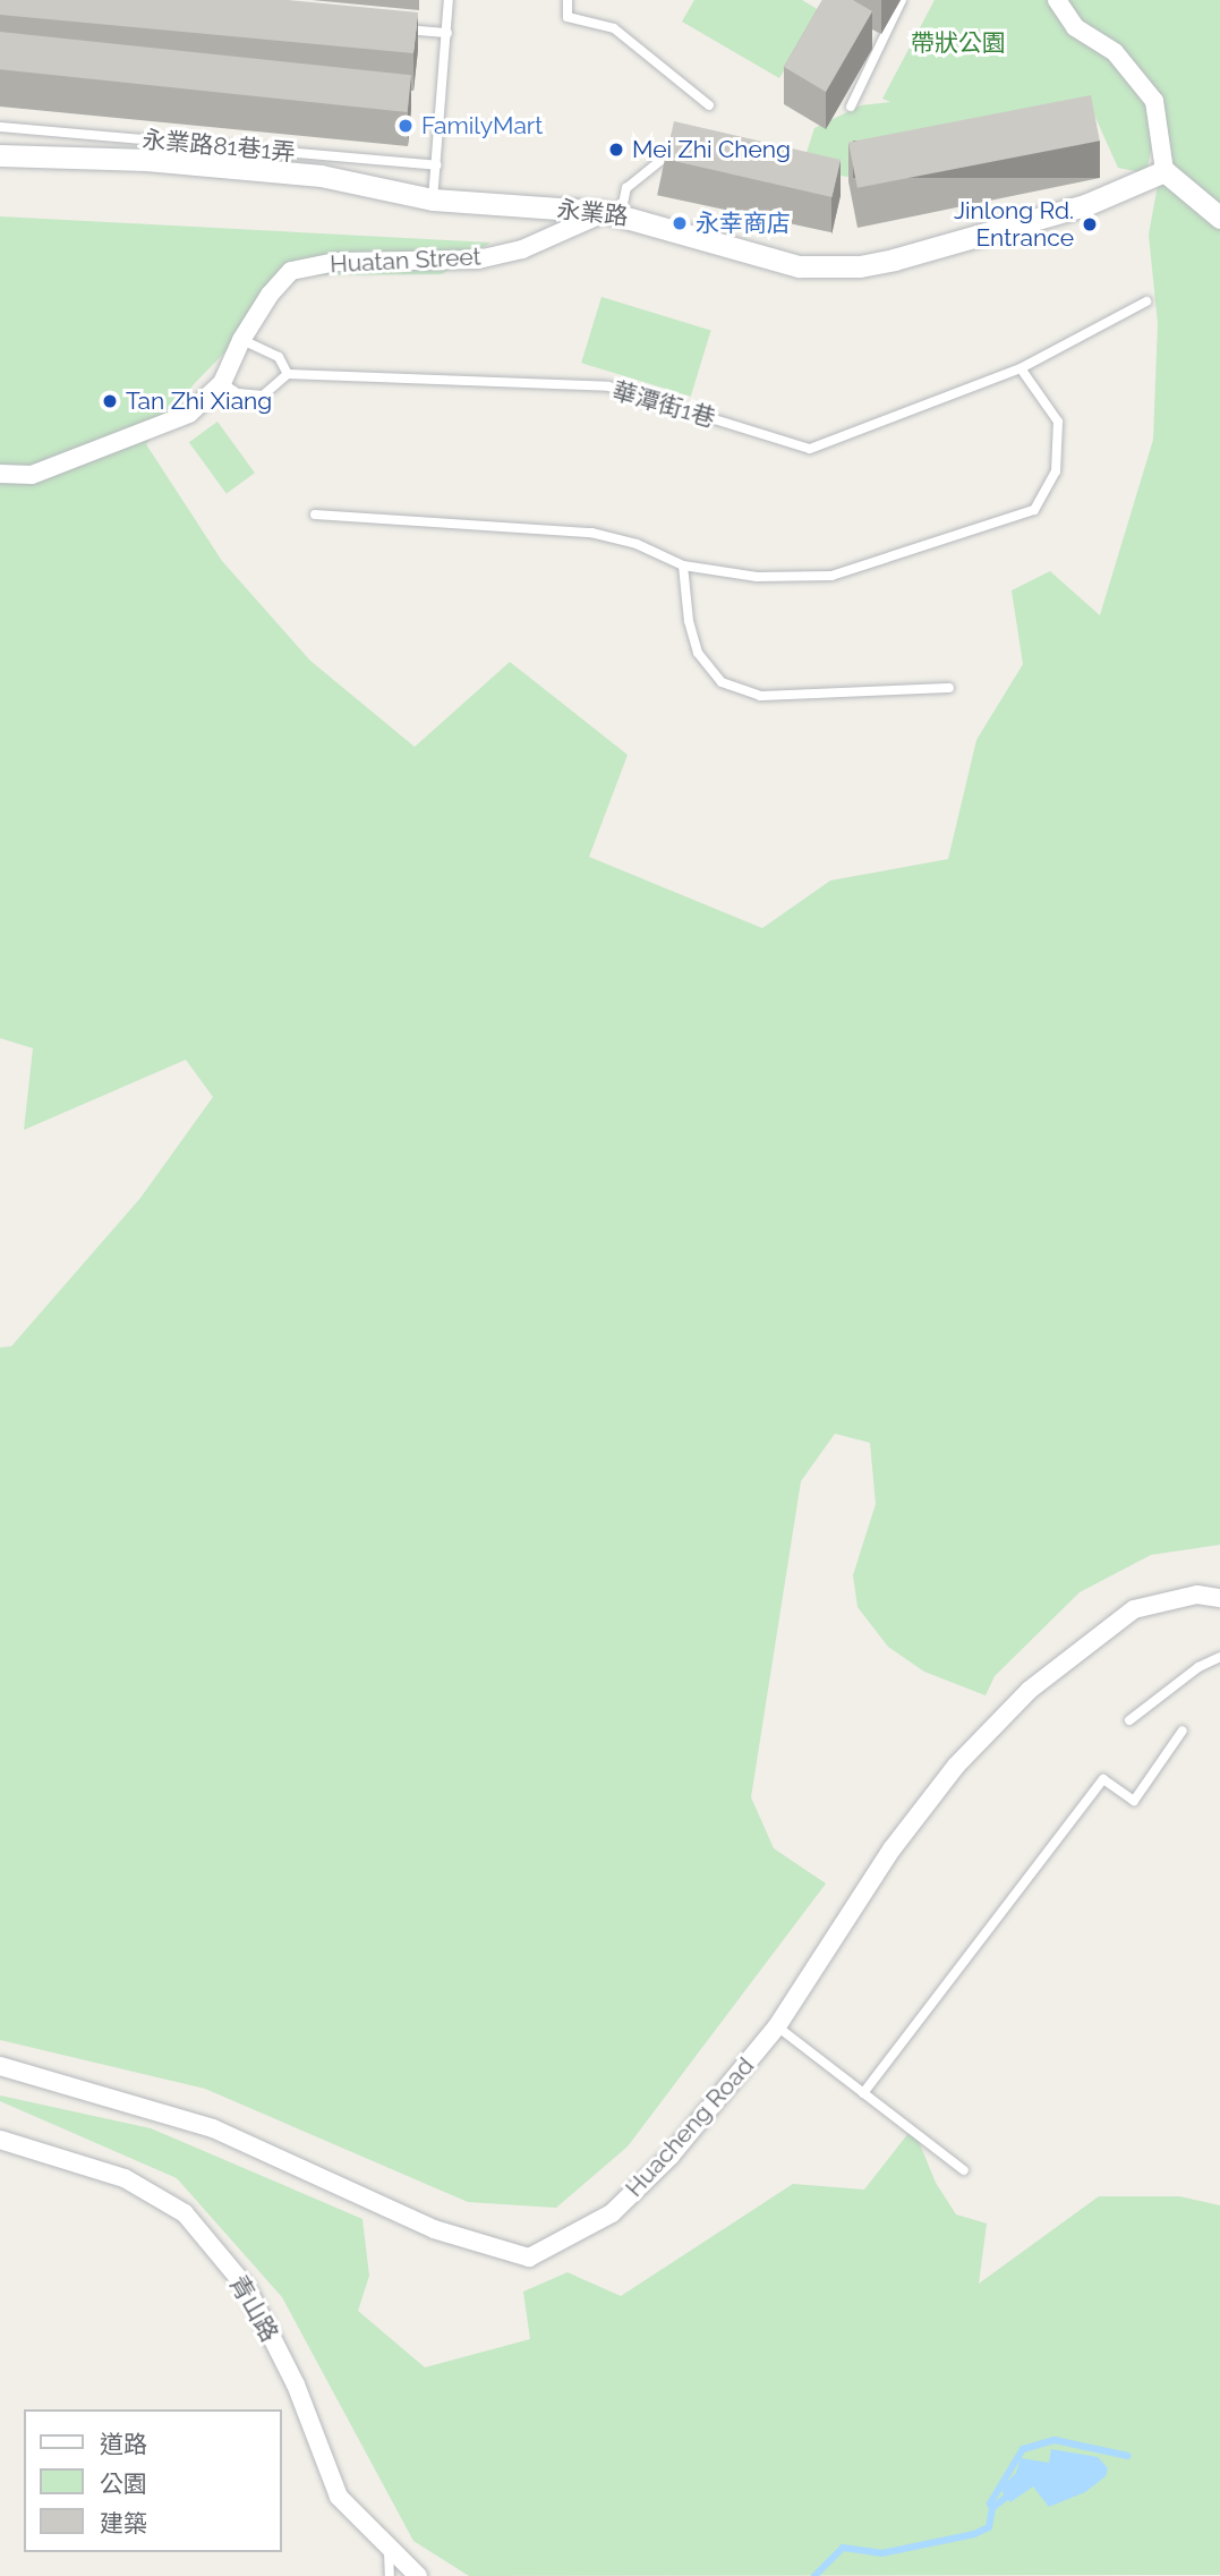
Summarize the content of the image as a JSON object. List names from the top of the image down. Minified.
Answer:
{"streets":{"street":["永業路","Huatan Street","Huacheng Road","青山路"],"lane":["永業路81巷1弄","華潭街1巷"]},"crossings":[["永業路","Huatan Street"]],"parks":["帶狀公園"],"places":["FamilyMart","Mei Zhi Cheng","永幸商店","Jinlong Rd. Entrance","Tan Zhi Xiang"],"legend":["道路","公園","建築"]}
